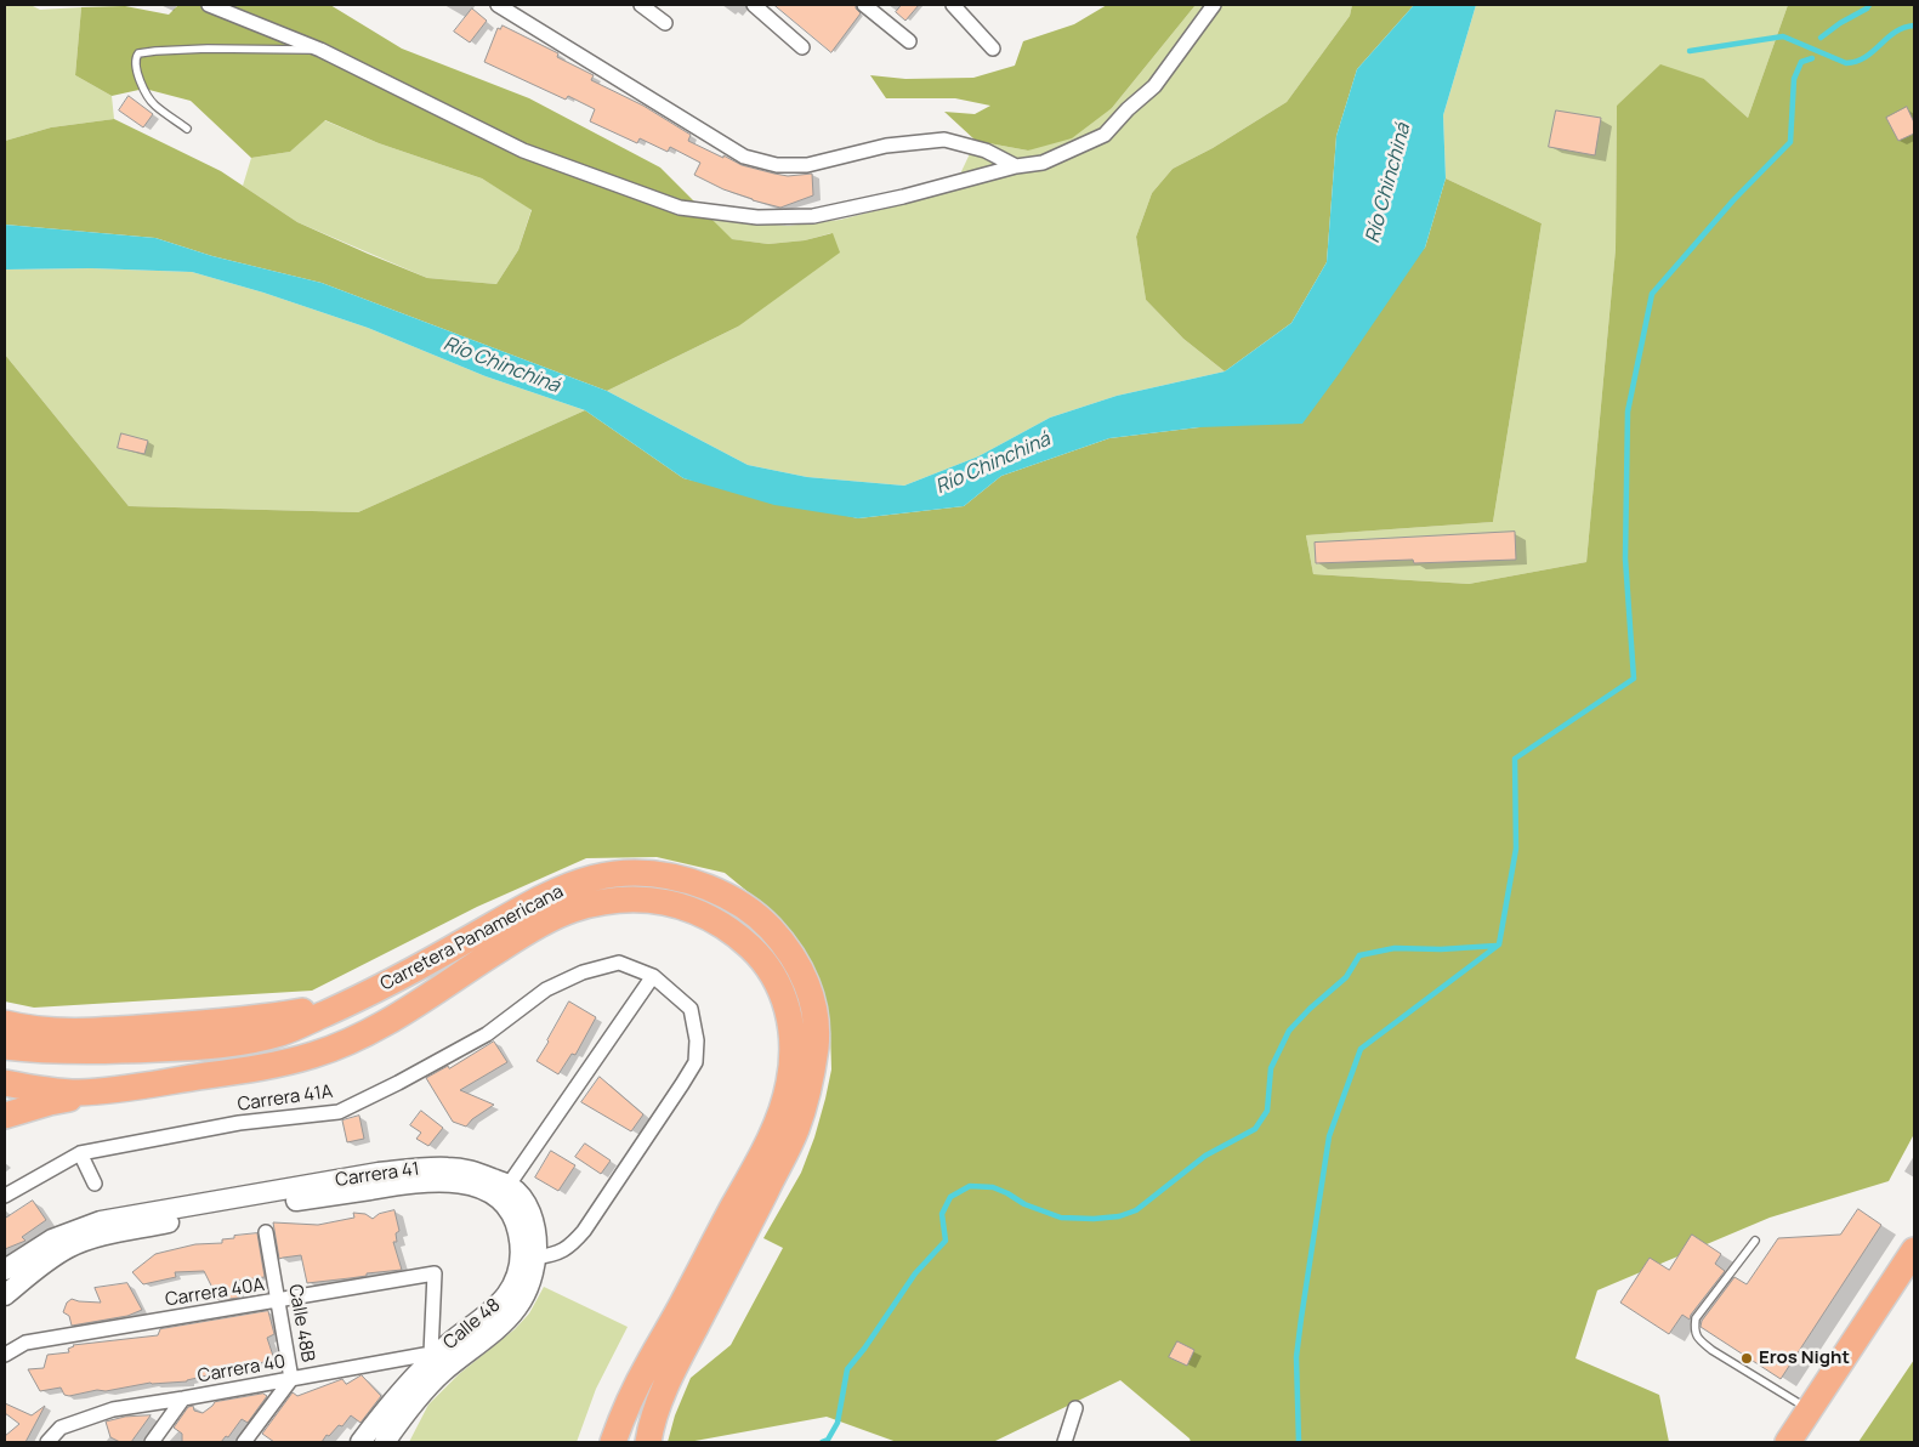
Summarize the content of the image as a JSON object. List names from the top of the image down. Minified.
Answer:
{"streets":{"highway":["Carretera Panamericana"],"main road":["Carrera 41","Calle 48"],"street":["Carrera 41A","Carrera 40A","Calle 48B","Carrera 40"]},"crossings":[["Carrera 41","Calle 48"],["Carrera 40A","Calle 48B"],["Carrera 40A","Calle 48"],["Carrera 40A","Carrera 40"],["Calle 48B","Carrera 40"],["Calle 48","Carrera 40"]],"water":["Río Chinchiná"],"places":["Eros Night"]}
